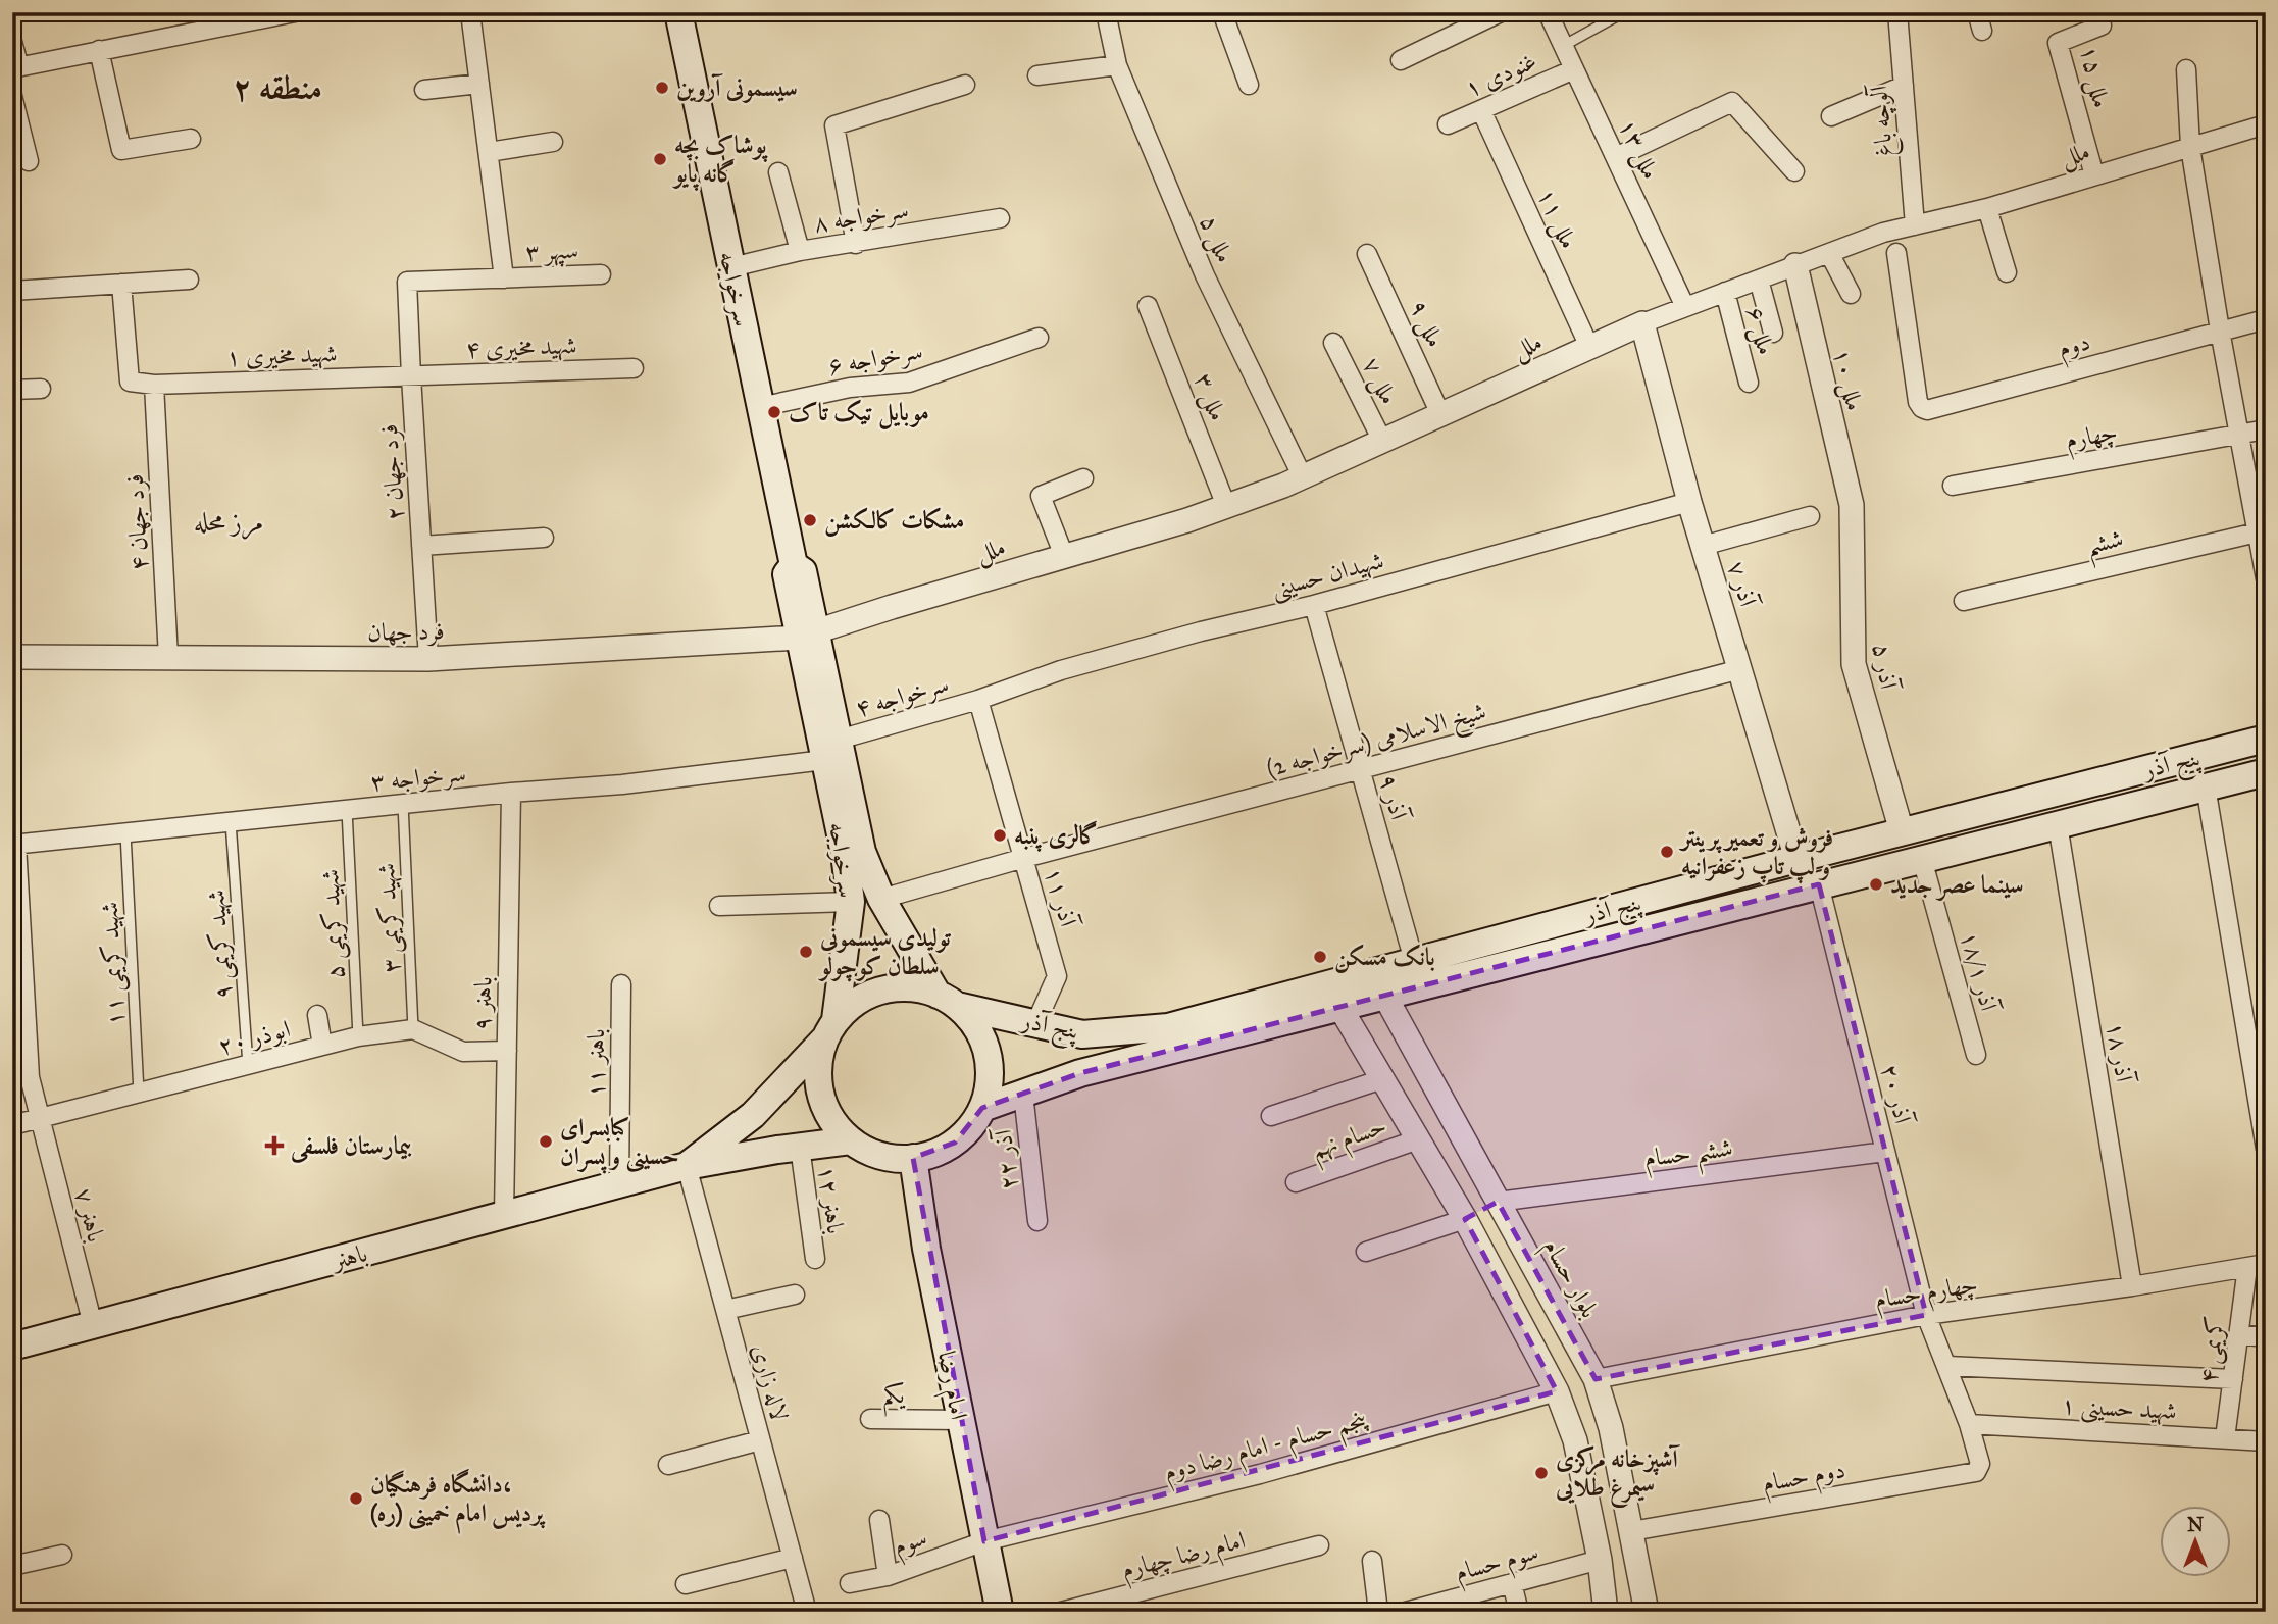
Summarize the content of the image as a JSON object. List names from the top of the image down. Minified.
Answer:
{"streets":{"main road":["سرخواجه","پنج آذر","باهنر","امام رضا"],"street":["۱ غنودی","ملل ۱۵","آلوچه باغ","ملل ۱۳","ملل","۸ سرخواجه","۱۱ ملل","ملل ۵","۳ سپهر","ملل ۹","۶ ملل","دوم","۴ شهید مخیری","شهید مخیری ۱","سرخواجه ۶","۱۰ ملل","۷ ملل","ملل ۳","چهارم","۲ فرد جهان","۴ فرد جهان","ششم","شهیدان حسینی","آذر ۷","فرد جهان","آذر ۵","سرخواجه ۴","شیخ الاسلامی (سرخواجه 2)","سرخواجه ۳","۹ آذر","آذر ۱۱","۱۸/۱ آذر","۹ باهنر","ابوذر ۲۰","۱۸ آذر","باهنر ۱۱","۲۰ آذر","حسام نهم","ششم حسام","۲۲ آذر","۱۲ باهنر","باهنر ۷","بلوار حسام","چهارم حسام","کریمی ۴","لاله زاری","یکم","۱ شهید حسینی","پنجم حسام - امام رضا دوم","دوم حسام","سوم","امام رضا چهارم","سوم حسام"],"lane":["۳ شهید کریمی","۵ شهید کریمی","۹ شهید کریمی","۱۱ شهید کریمی"]},"crossings":[["۱ غنودی","ملل ۱۳"],["۱ غنودی","۱۱ ملل"],["ملل ۱۵","ملل"],["آلوچه باغ","ملل"],["ملل ۱۳","ملل"],["ملل","۱۱ ملل"],["ملل","ملل ۵"],["ملل","سرخواجه"],["ملل","ملل ۹"],["ملل","۶ ملل"],["ملل","۱۰ ملل"],["ملل","۷ ملل"],["ملل","ملل ۳"],["ملل","آذر ۷"],["ملل","فرد جهان"],["۸ سرخواجه","سرخواجه"],["۳ سپهر","۲ فرد جهان"],["سرخواجه","سرخواجه ۶"],["سرخواجه","فرد جهان"],["سرخواجه","سرخواجه ۴"],["سرخواجه","شیخ الاسلامی (سرخواجه 2)"],["سرخواجه","پنج آذر"],["سرخواجه","سرخواجه ۳"],["سرخواجه","باهنر"],["سرخواجه","امام رضا"],["۴ شهید مخیری","شهید مخیری ۱"],["۴ شهید مخیری","۲ فرد جهان"],["شهید مخیری ۱","۲ فرد جهان"],["شهید مخیری ۱","۴ فرد جهان"],["۱۰ ملل","آذر ۵"],["۲ فرد جهان","فرد جهان"],["۴ فرد جهان","فرد جهان"],["شهیدان حسینی","آذر ۷"],["شهیدان حسینی","سرخواجه ۴"],["شهیدان حسینی","۹ آذر"],["شهیدان حسینی","آذر ۱۱"],["آذر ۷","شیخ الاسلامی (سرخواجه 2)"],["آذر ۷","پنج آذر"],["آذر ۵","پنج آذر"],["سرخواجه ۴","سرخواجه ۳"],["سرخواجه ۴","آذر ۱۱"],["شیخ الاسلامی (سرخواجه 2)","۹ آذر"],["شیخ الاسلامی (سرخواجه 2)","آذر ۱۱"],["پنج آذر","۹ آذر"],["پنج آذر","آذر ۱۱"],["پنج آذر","۱۸/۱ آذر"],["پنج آذر","۱۸ آذر"],["پنج آذر","۲۰ آذر"],["پنج آذر","۲۲ آذر"],["پنج آذر","باهنر"],["پنج آذر","بلوار حسام"],["پنج آذر","امام رضا"],["سرخواجه ۳","۳ شهید کریمی"],["سرخواجه ۳","۵ شهید کریمی"],["سرخواجه ۳","۹ شهید کریمی"],["سرخواجه ۳","۱۱ شهید کریمی"],["سرخواجه ۳","۹ باهنر"],["سرخواجه ۳","باهنر ۷"],["۳ شهید کریمی","ابوذر ۲۰"],["۵ شهید کریمی","ابوذر ۲۰"],["۹ شهید کریمی","ابوذر ۲۰"],["۱۱ شهید کریمی","ابوذر ۲۰"],["۹ باهنر","ابوذر ۲۰"],["۹ باهنر","باهنر"],["ابوذر ۲۰","باهنر ۷"],["۱۸ آذر","چهارم حسام"],["باهنر ۱۱","باهنر"],["۲۰ آذر","ششم حسام"],["۲۰ آذر","چهارم حسام"],["۲۰ آذر","۱ شهید حسینی"],["۲۰ آذر","دوم حسام"],["ششم حسام","بلوار حسام"],["۱۲ باهنر","باهنر"],["باهنر ۷","باهنر"],["باهنر","لاله زاری"],["باهنر","امام رضا"],["بلوار حسام","چهارم حسام"],["بلوار حسام","دوم حسام"],["چهارم حسام","کریمی ۴"],["کریمی ۴","۱ شهید حسینی"],["امام رضا","یکم"],["امام رضا","پنجم حسام - امام رضا دوم"],["امام رضا","سوم"],["پنجم حسام - امام رضا دوم","سوم"]],"districts":["منطقه ۲","مرز محله"],"places":{"other":["سیسمونی آروین","پوشاک بچه گانه پایو","موبایل تیک تاک","مشکات کالکشن","گالری پنبه","فروش و تعمیر پرینتر و لپ تاپ زعفرانیه","سینما عصر جدید","تولیدی سیسمونی سلطان کوچولو","بانک مسکن","کبابسرای حسینی و پسران","آشپزخانه مرکزی سیمرغ طلایی","دانشگاه فرهنگیان، پردیس امام خمینی (ره)"],"health":["بیمارستان فلسفی"]},"north":"top"}
